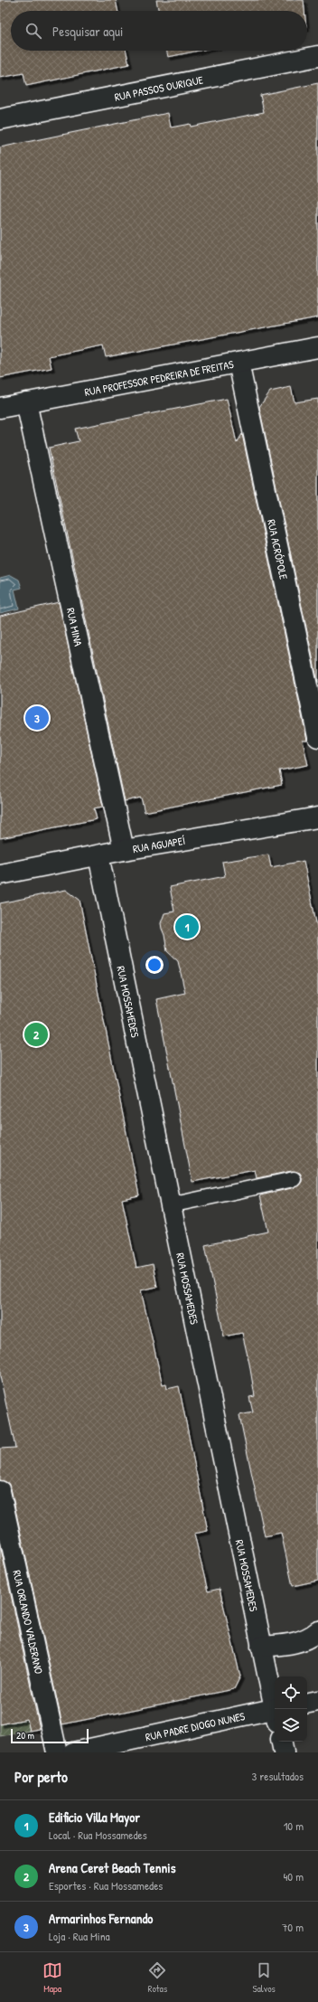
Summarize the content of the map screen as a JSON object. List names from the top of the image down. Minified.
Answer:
{"streets":{"street":["RUA PASSOS OURIQUE","RUA PROFESSOR PEDREIRA DE FREITAS","RUA ACRÓPOLE","RUA MINA","RUA AGUAPEÍ","RUA MOSSAMEDES","RUA ORLANDO VALDERANO","RUA PADRE DIOGO NUNES"]},"crossings":[["RUA PROFESSOR PEDREIRA DE FREITAS","RUA ACRÓPOLE"],["RUA PROFESSOR PEDREIRA DE FREITAS","RUA MINA"],["RUA MINA","RUA AGUAPEÍ"],["RUA AGUAPEÍ","RUA MOSSAMEDES"]],"scale_bar":"20 m","page":{"search":"Pesquisar aqui","pins":["3","1","2"],"scale":"20 m","heading":["Por perto","3 resultados"],"list":[{"mark":"1","name":"Edificio Villa Mayor","note":"Local · Rua Mossamedes","value":"10 m"},{"mark":"2","name":"Arena Ceret Beach Tennis","note":"Esportes · Rua Mossamedes","value":"40 m"},{"mark":"3","name":"Armarinhos Fernando","note":"Loja · Rua Mina","value":"70 m"}],"nav":["Mapa","Rotas","Salvos"]}}
